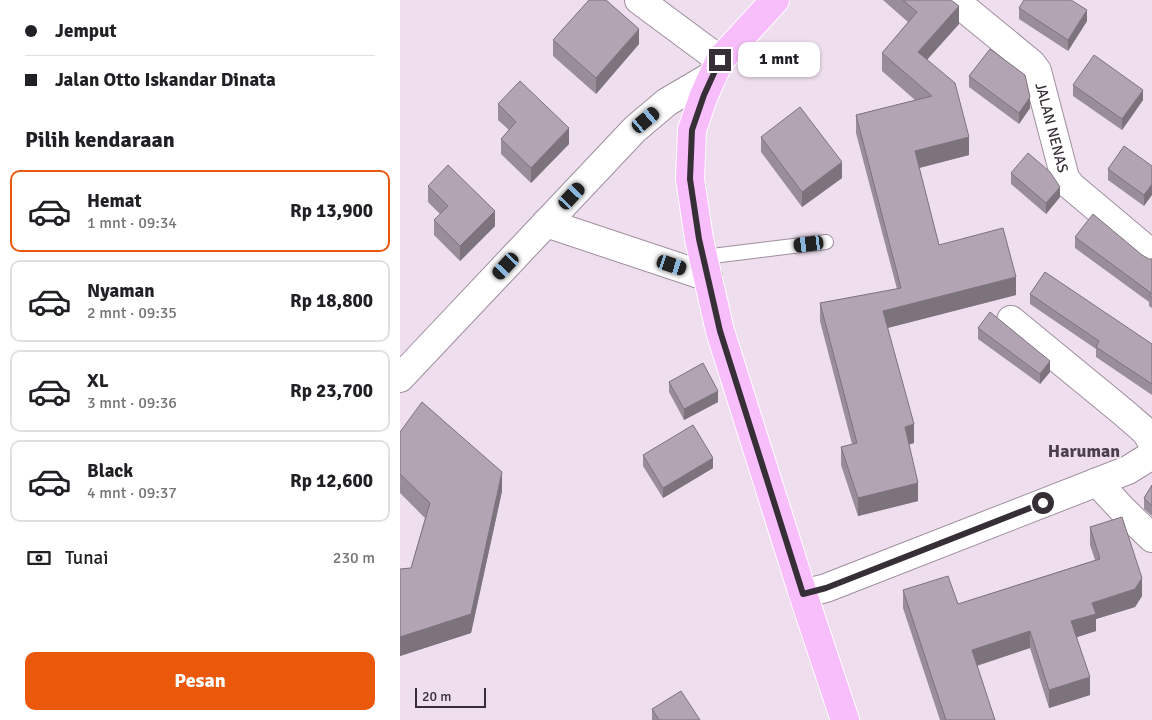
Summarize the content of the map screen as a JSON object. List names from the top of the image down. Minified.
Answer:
{"streets":{"street":["JALAN NENAS"]},"districts":["Haruman"],"scale_bar":"20 m","page":{"banner":["Jemput","Jalan Otto Iskandar Dinata"],"bubble":"1 mnt","heading":"Pilih kendaraan","list":[{"name":"Hemat","note":"1 mnt · 09:34","value":"Rp 13,900"},{"name":"Nyaman","note":"2 mnt · 09:35","value":"Rp 18,800"},{"name":"XL","note":"3 mnt · 09:36","value":"Rp 23,700"},{"name":"Black","note":"4 mnt · 09:37","value":"Rp 12,600"}],"pay":["Tunai","230 m"],"buttons":"Pesan","scale":"20 m"}}
